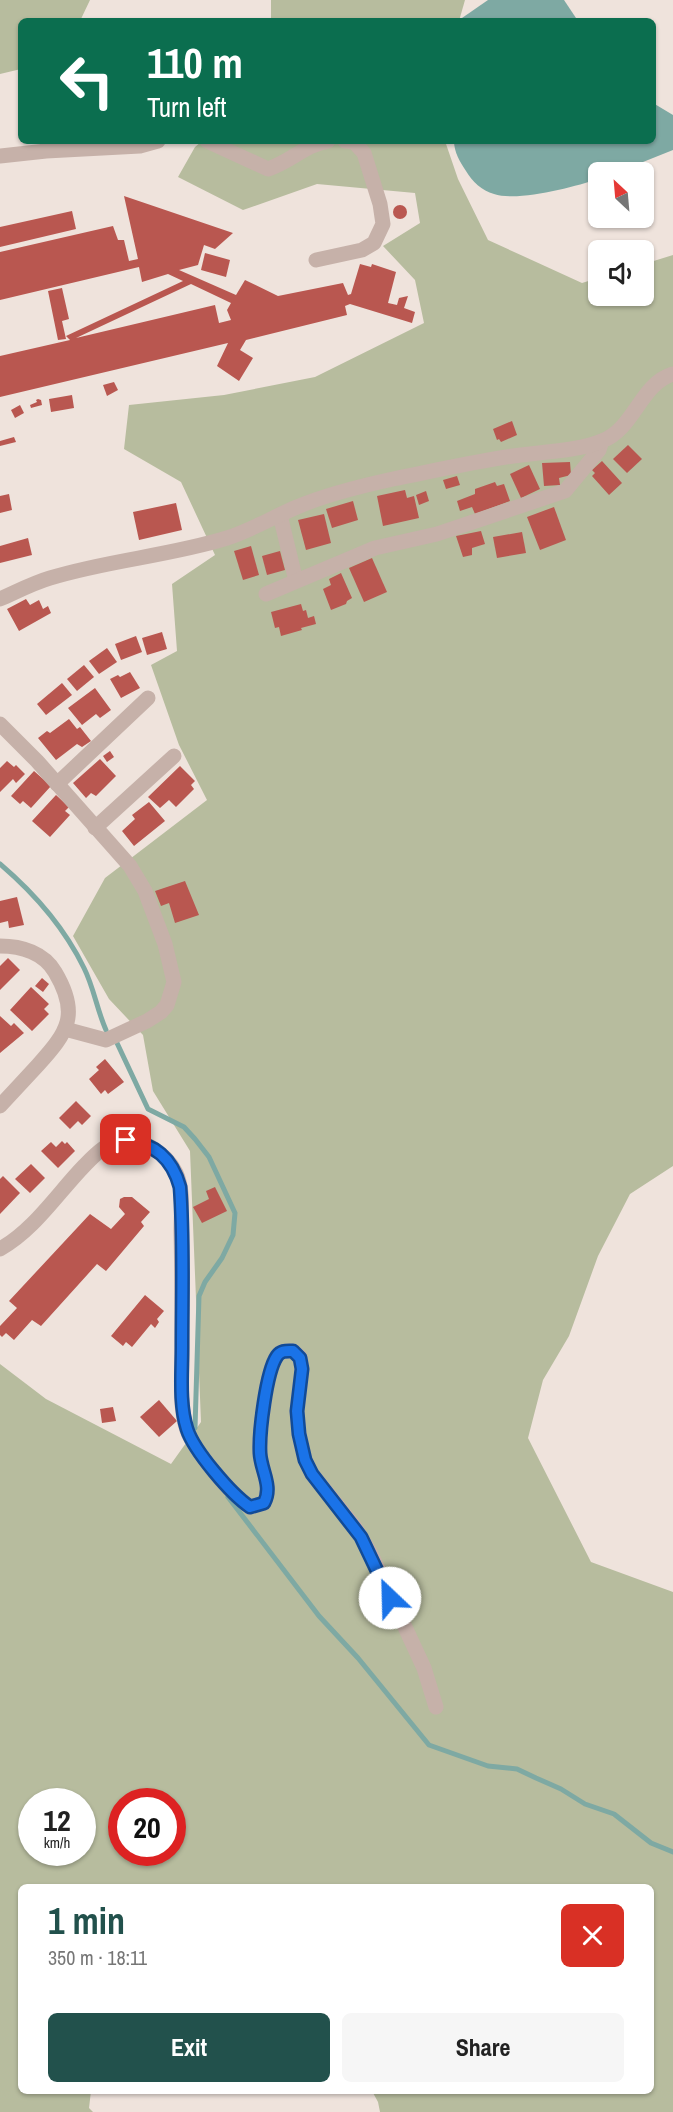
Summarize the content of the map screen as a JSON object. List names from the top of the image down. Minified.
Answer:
{"north":"top left","page":{"turn":["110 m","Turn left"],"speed":"12 km/h","limit":"20","heading":["1 min","350 m · 18:11"],"buttons":["Exit","Share"]}}
